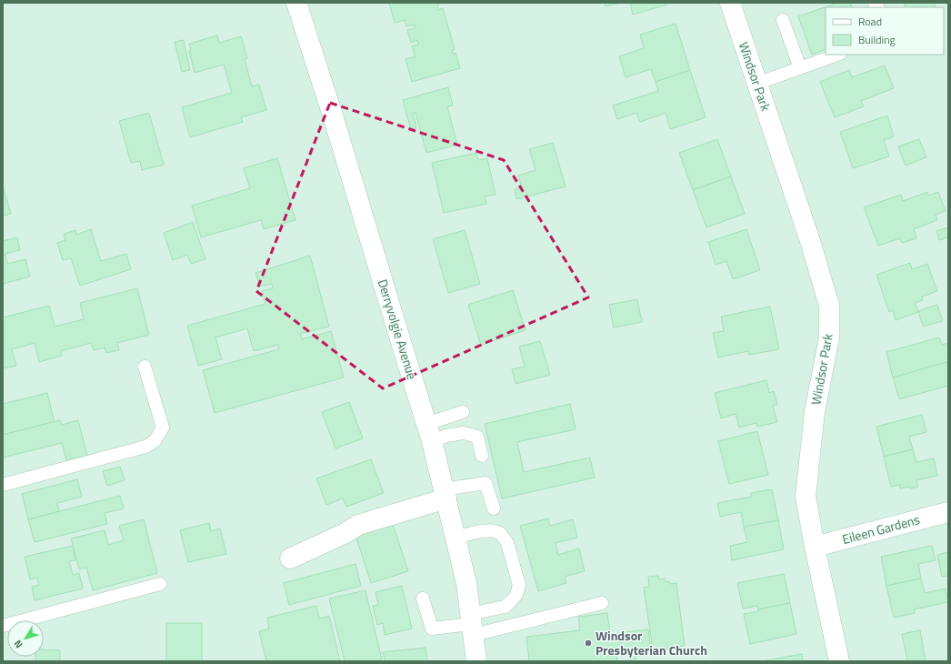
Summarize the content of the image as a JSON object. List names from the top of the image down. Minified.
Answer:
{"streets":{"street":["Windsor Park","Derryvolgie Avenue","Eileen Gardens"]},"crossings":[["Windsor Park","Eileen Gardens"]],"places":["Windsor Presbyterian Church"],"legend":["Road","Building"],"north":"bottom left"}
